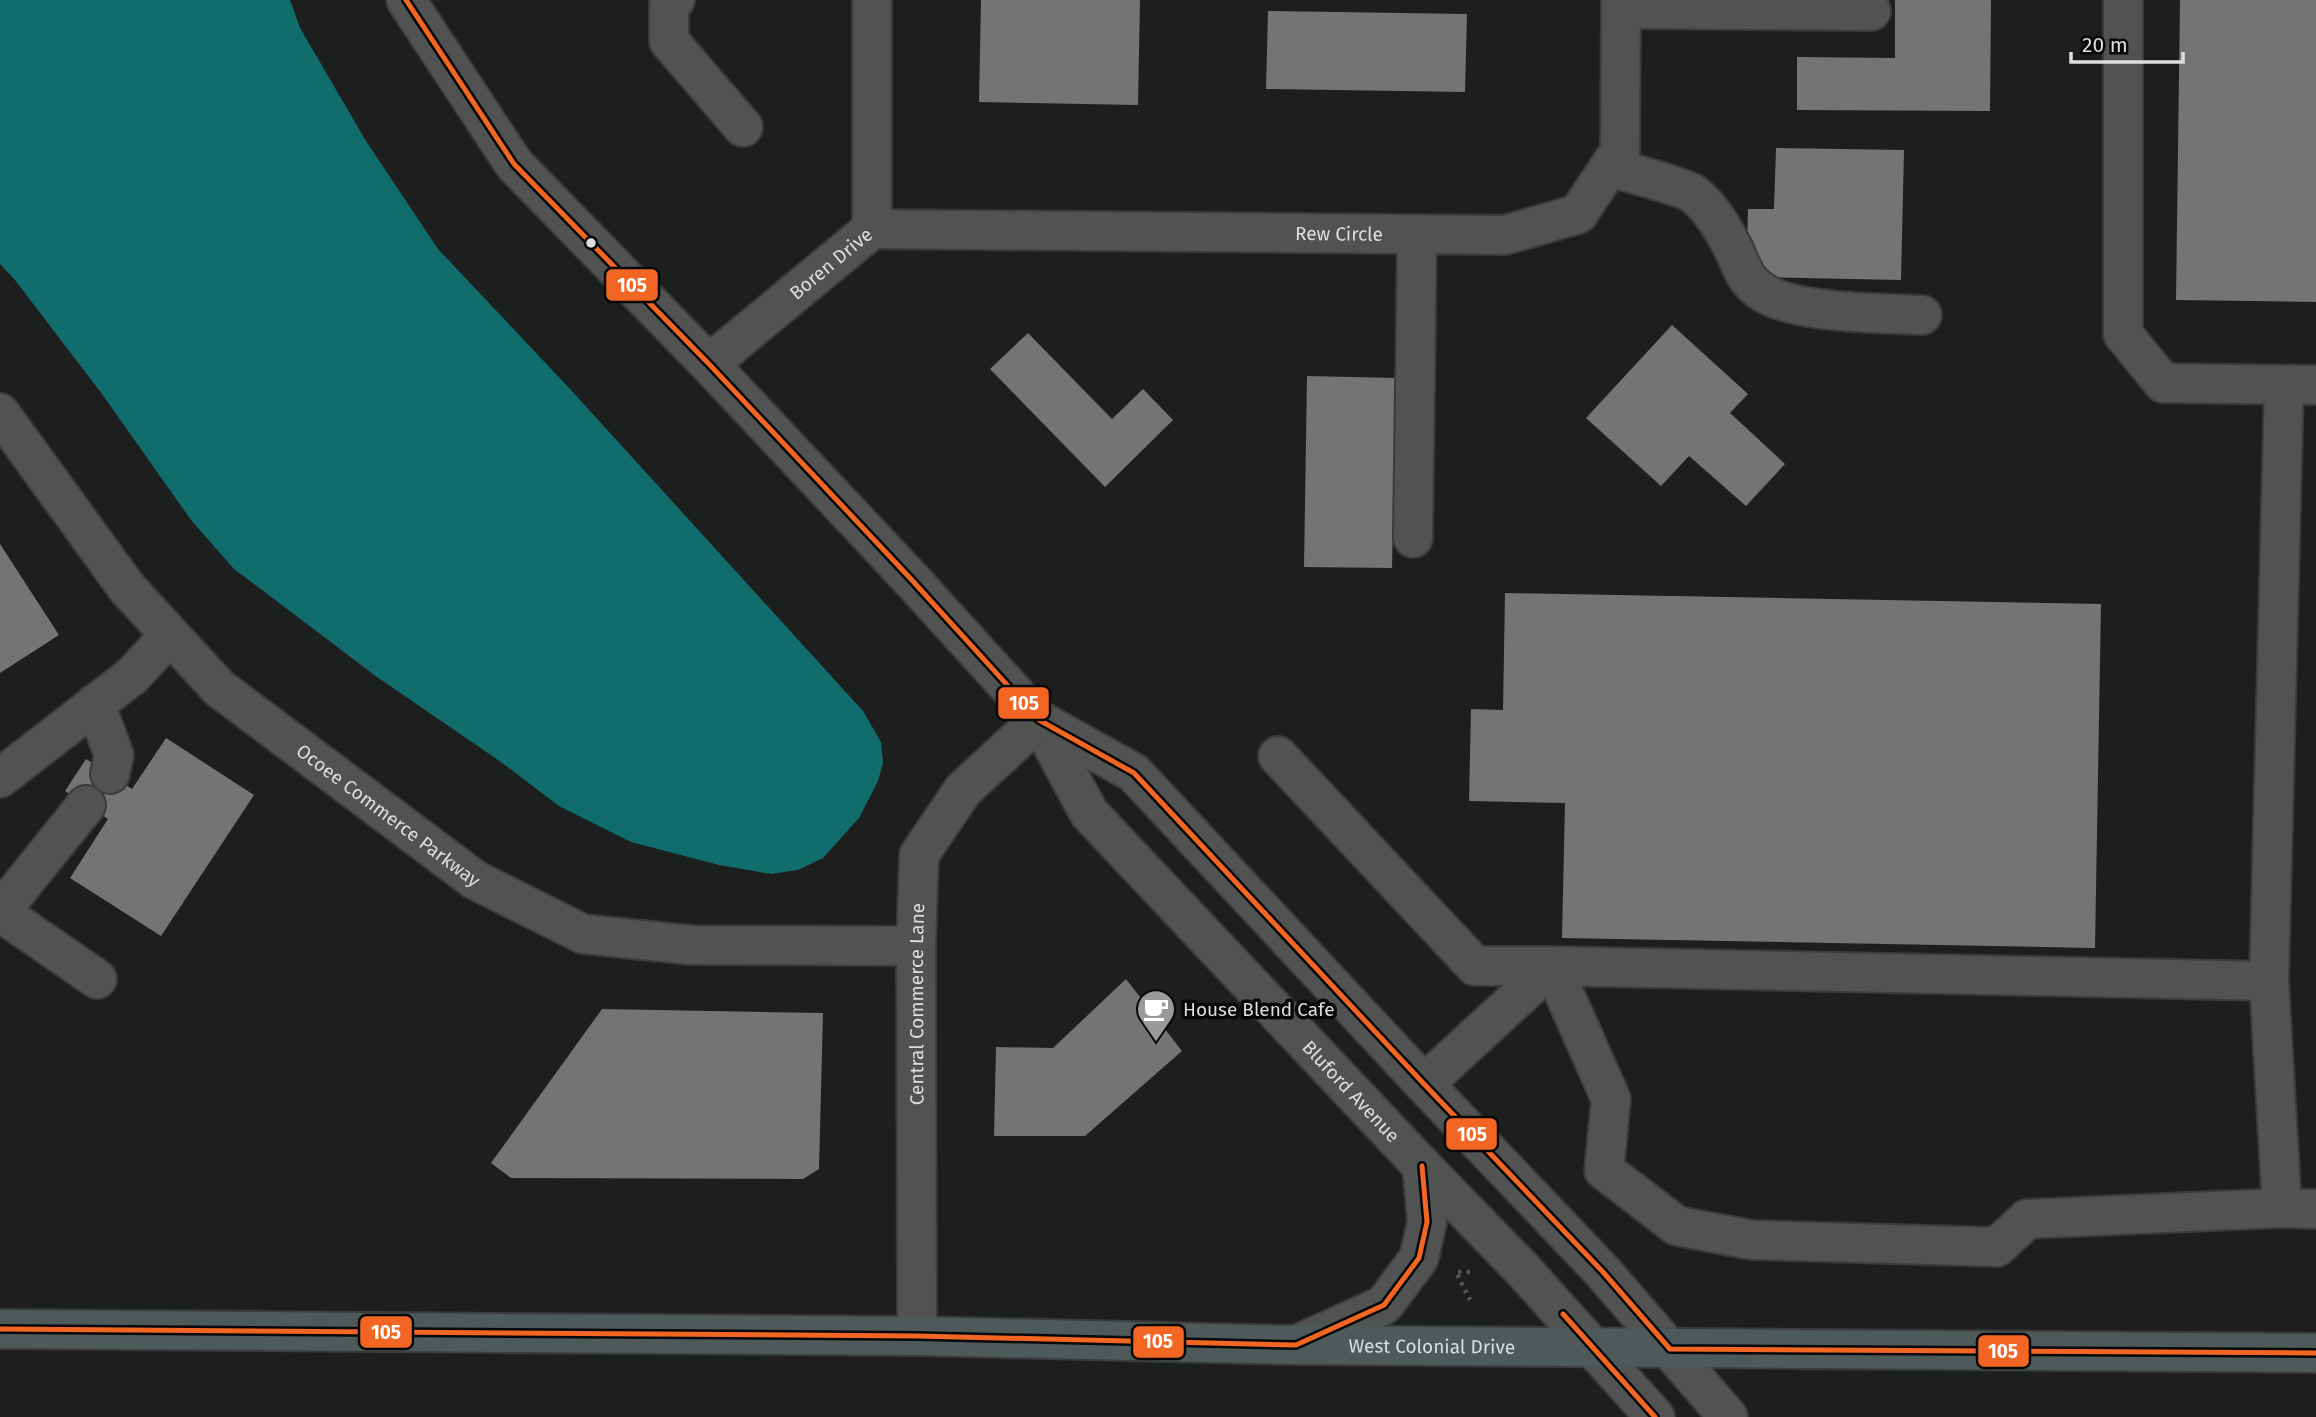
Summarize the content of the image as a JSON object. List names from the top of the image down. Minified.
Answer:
{"streets":{"highway":["West Colonial Drive"],"street":["Rew Circle","Boren Drive","Ocoee Commerce Parkway","Central Commerce Lane","Bluford Avenue"]},"crossings":[["Rew Circle","Boren Drive"],["Boren Drive","Bluford Avenue"],["Ocoee Commerce Parkway","Central Commerce Lane"],["Central Commerce Lane","Bluford Avenue"],["Central Commerce Lane","West Colonial Drive"],["Bluford Avenue","West Colonial Drive"]],"places":{"cafe":["House Blend Cafe"]},"lines":["transit line 105"],"scale_bar":"20 m"}
